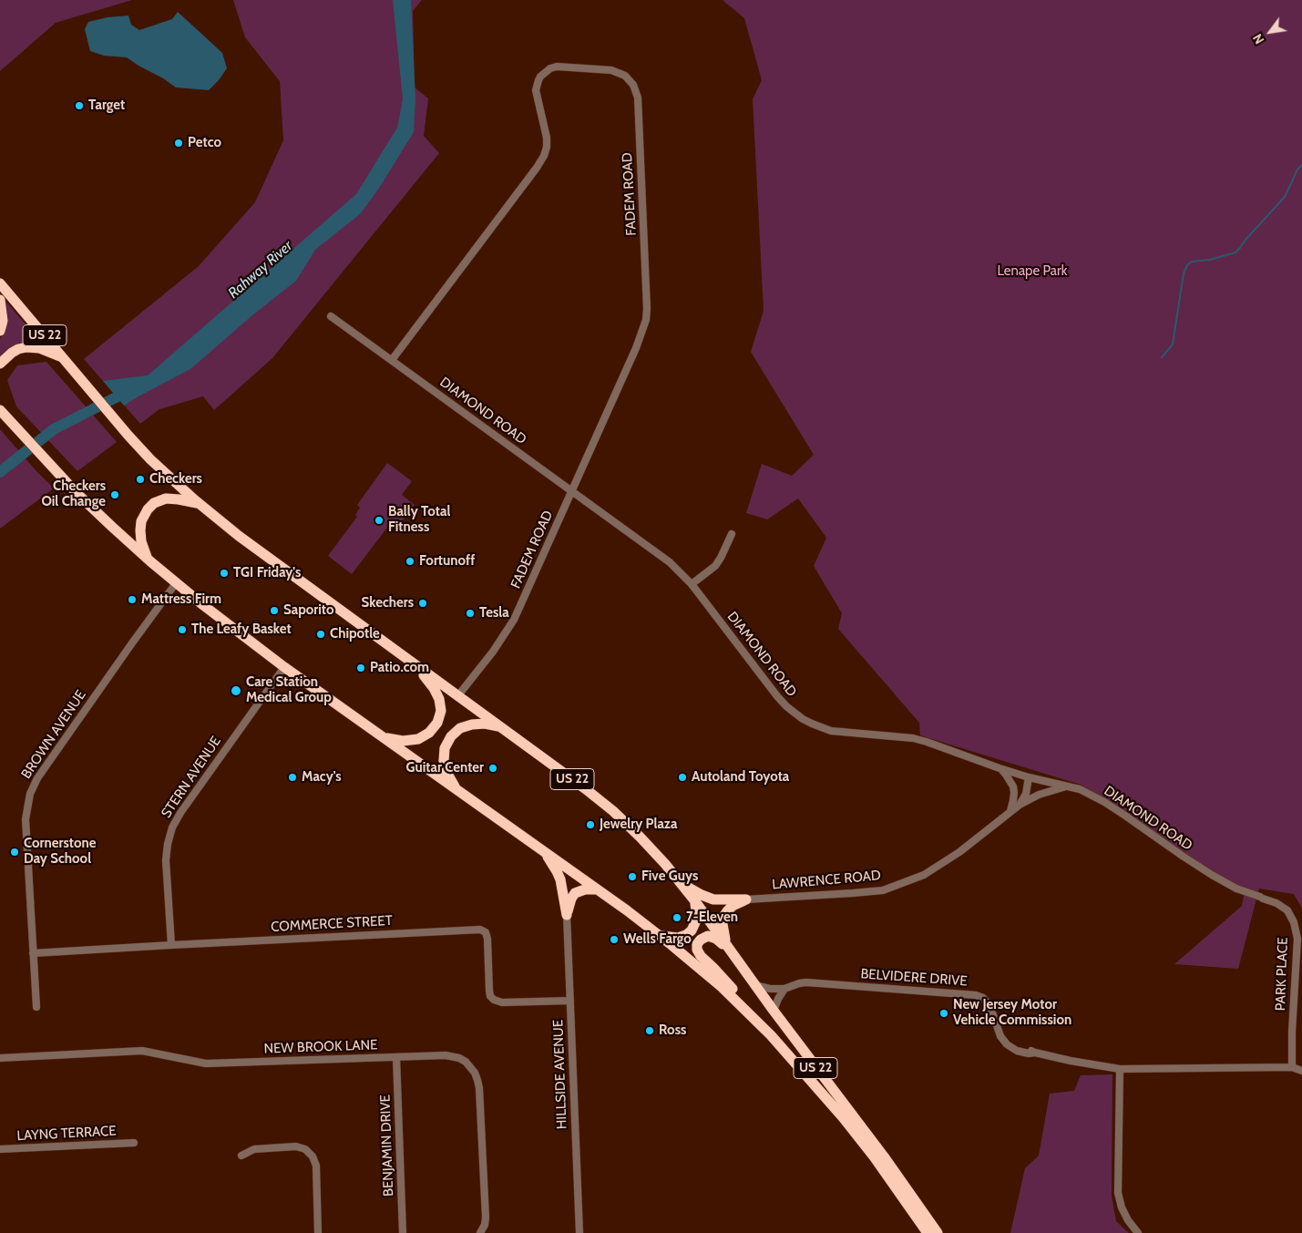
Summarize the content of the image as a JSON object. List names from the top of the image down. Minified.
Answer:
{"streets":{"highway":["US 22"],"street":["FADEM ROAD","DIAMOND ROAD","BROWN AVENUE","STERN AVENUE","LAWRENCE ROAD","COMMERCE STREET","PARK PLACE","BELVIDERE DRIVE","NEW BROOK LANE","HILLSIDE AVENUE","LAYNG TERRACE","BENJAMIN DRIVE"]},"crossings":[["FADEM ROAD","US 22"],["FADEM ROAD","DIAMOND ROAD"],["US 22","BROWN AVENUE"],["US 22","STERN AVENUE"],["US 22","BELVIDERE DRIVE"],["DIAMOND ROAD","LAWRENCE ROAD"],["DIAMOND ROAD","PARK PLACE"],["BROWN AVENUE","COMMERCE STREET"],["STERN AVENUE","COMMERCE STREET"],["COMMERCE STREET","HILLSIDE AVENUE"],["NEW BROOK LANE","BENJAMIN DRIVE"]],"water":["Rahway River"],"parks":["Lenape Park"],"places":["Target","Petco","Checkers","Checkers Oil Change","Bally Total Fitness","Fortunoff","TGI Friday's","Mattress Firm","Skechers","Saporito","Tesla","The Leafy Basket","Chipotle","Patio.com","Care Station Medical Group","Guitar Center","Macy's","Autoland Toyota","Jewelry Plaza","Cornerstone Day School","Five Guys","7-Eleven","Wells Fargo","New Jersey Motor Vehicle Commission","Ross"],"north":"bottom left"}
